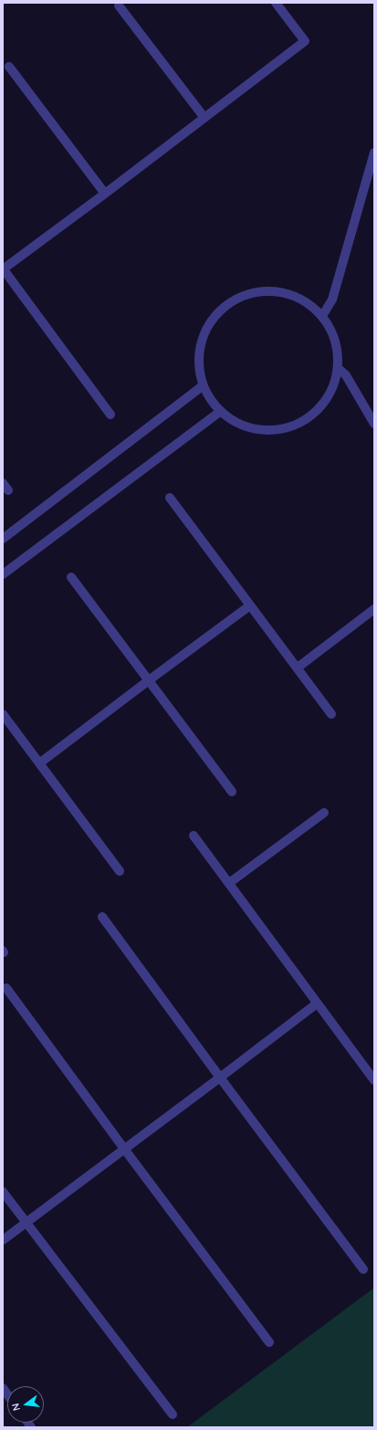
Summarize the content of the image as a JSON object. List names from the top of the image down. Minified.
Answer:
{"north":"left"}
